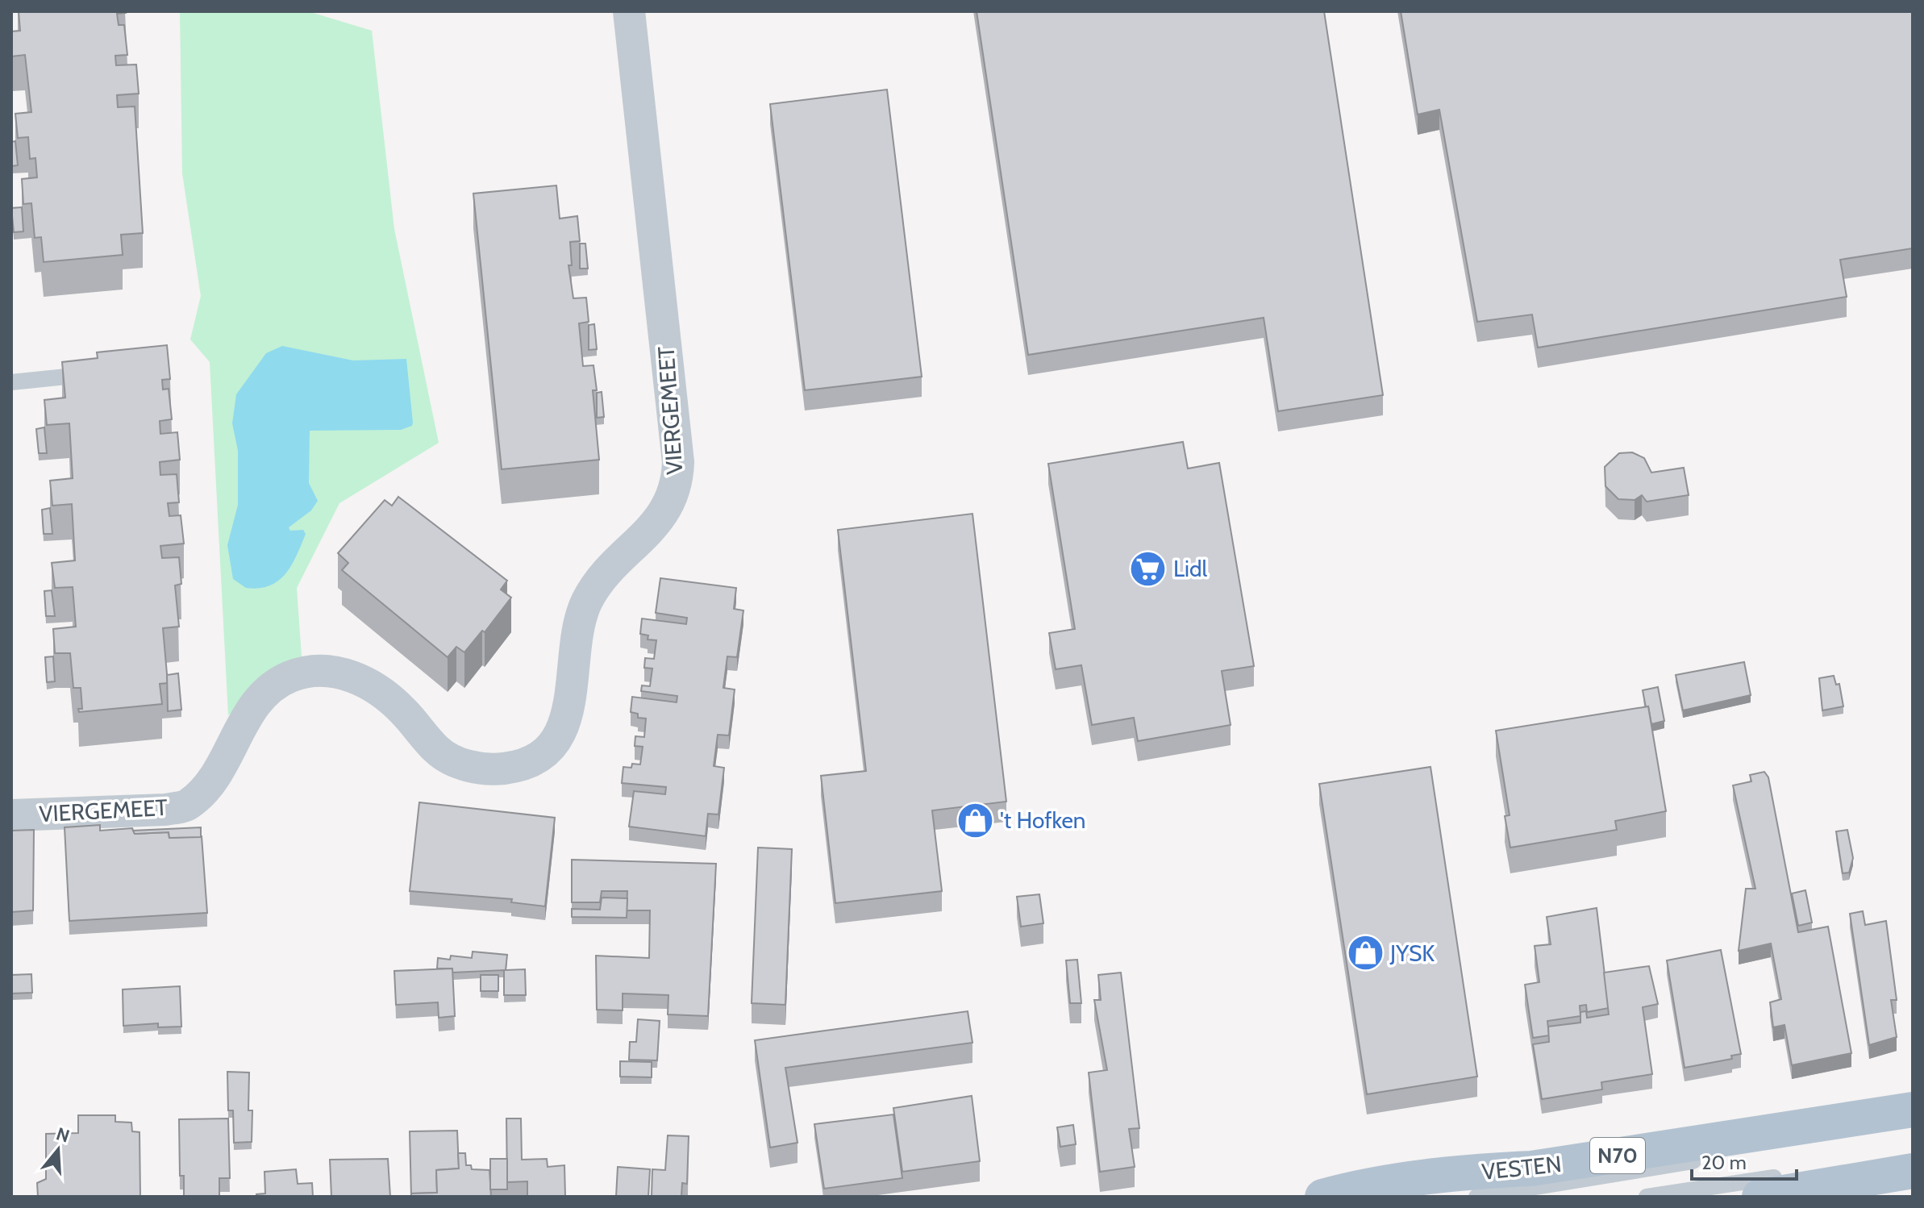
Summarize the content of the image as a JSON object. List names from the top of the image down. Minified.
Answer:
{"streets":{"main road":["N70","VESTEN"],"street":["VIERGEMEET"]},"places":{"supermarket":["Lidl"],"shop":["'t Hofken","JYSK"]},"scale_bar":"20 m","north":"top"}
